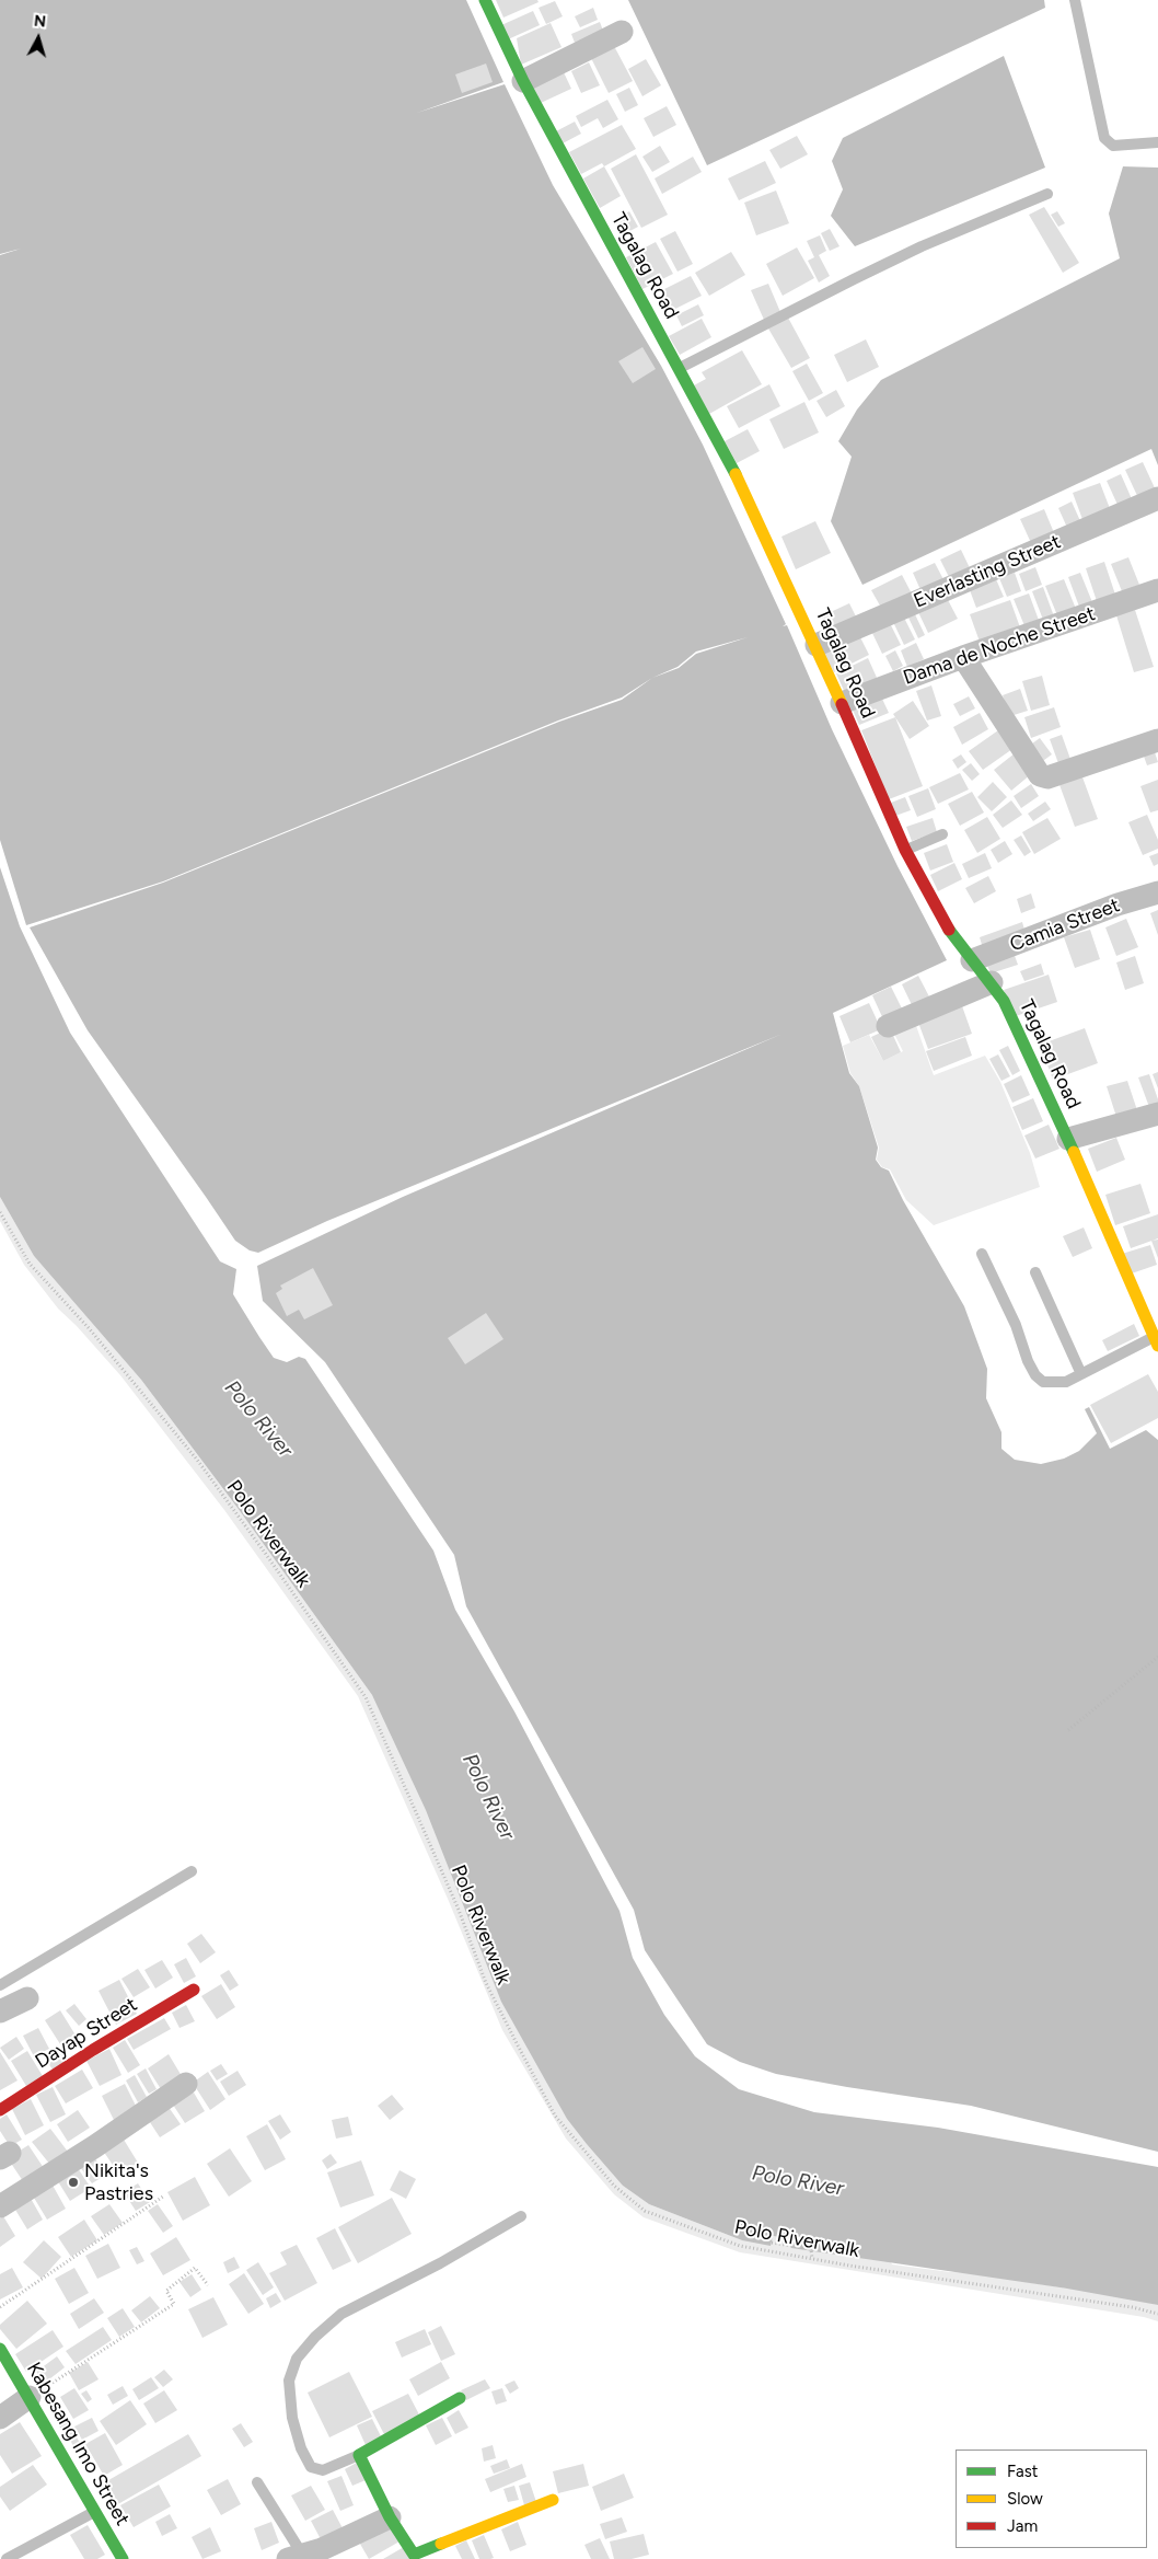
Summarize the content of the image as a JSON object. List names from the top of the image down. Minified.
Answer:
{"streets":{"street":["Tagalag Road","Everlasting Street","Dama de Noche Street","Camia Street","Dayap Street","Kabesang Imo Street"],"path":["Polo Riverwalk"]},"crossings":[["Tagalag Road","Everlasting Street"],["Tagalag Road","Dama de Noche Street"],["Tagalag Road","Camia Street"]],"water":["Polo River"],"places":["Nikita's Pastries"],"legend":["Fast","Slow","Jam"],"north":"top"}
